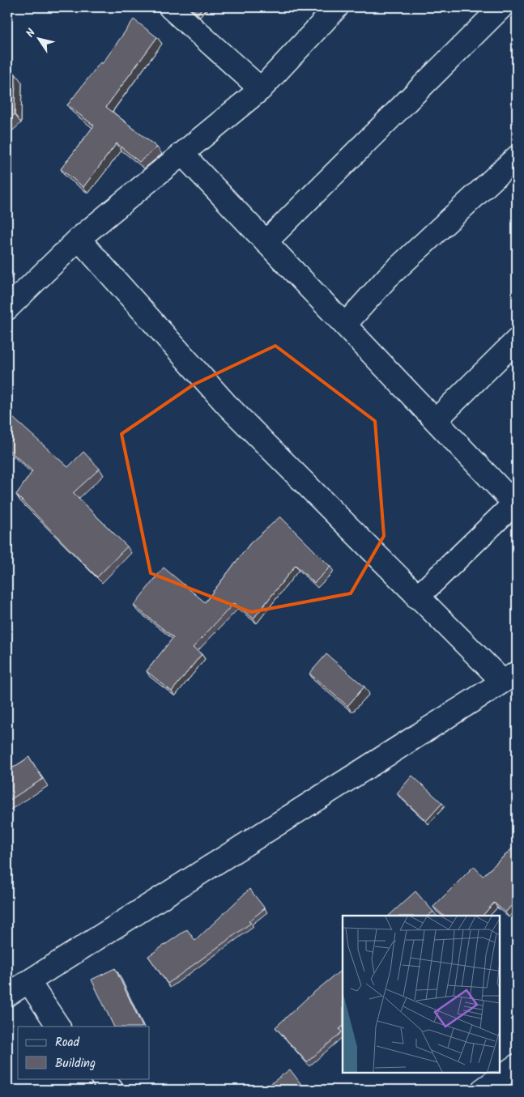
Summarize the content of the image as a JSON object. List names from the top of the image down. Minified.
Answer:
{"legend":["Road","Building"],"north":"top left"}
